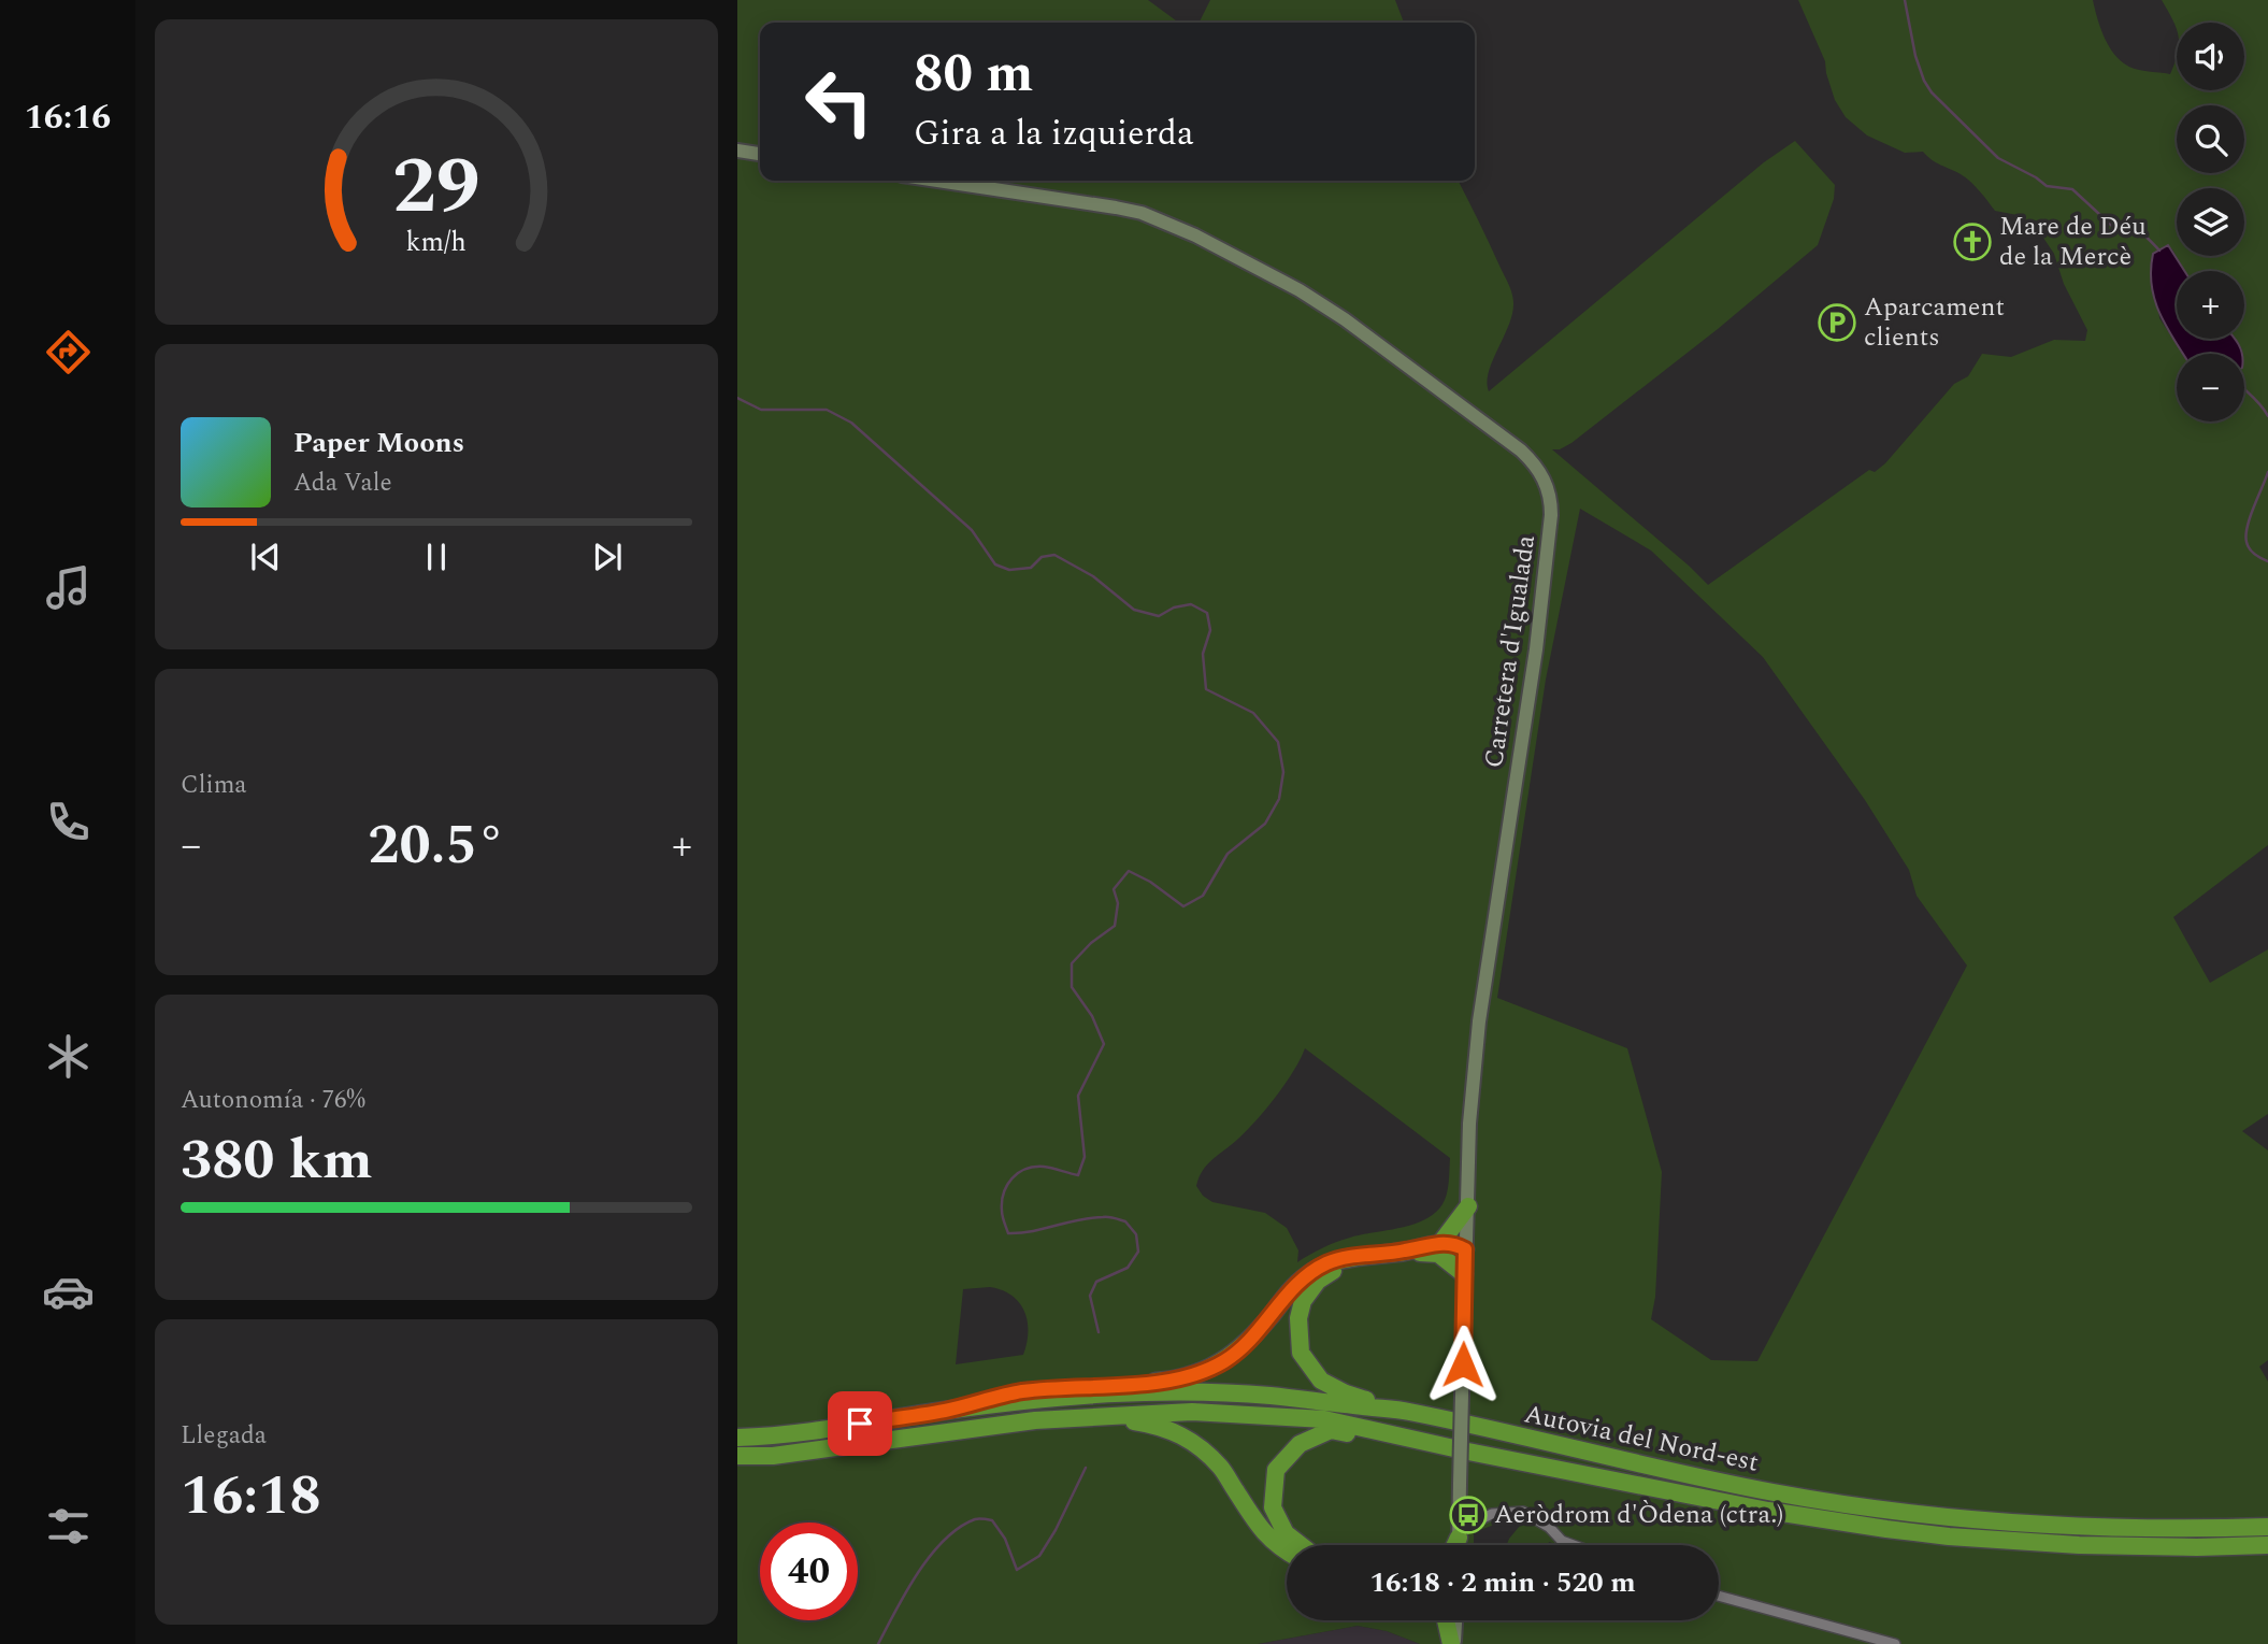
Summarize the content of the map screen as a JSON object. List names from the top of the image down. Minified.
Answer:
{"streets":{"highway":["Autovia del Nord-est"],"street":["Carretera d'Igualada"]},"places":{"church":["Mare de Déu de la Mercè"],"parking":["Aparcament clients"],"bus stop":["Aeròdrom d'Òdena (ctra.)"]},"page":{"tabs":"16:16","map_buttons":["+","−"],"turn":["80 m","Gira a la izquierda"],"song":["Paper Moons","Ada Vale"],"tile":["Clima",["Autonomía · 76%","380 km"],["Llegada","16:18"]],"heat":["−","20.5°","+"],"limit":"40","trip":"16:18 · 2 min · 520 m","gauge":["29","km/h"]}}
